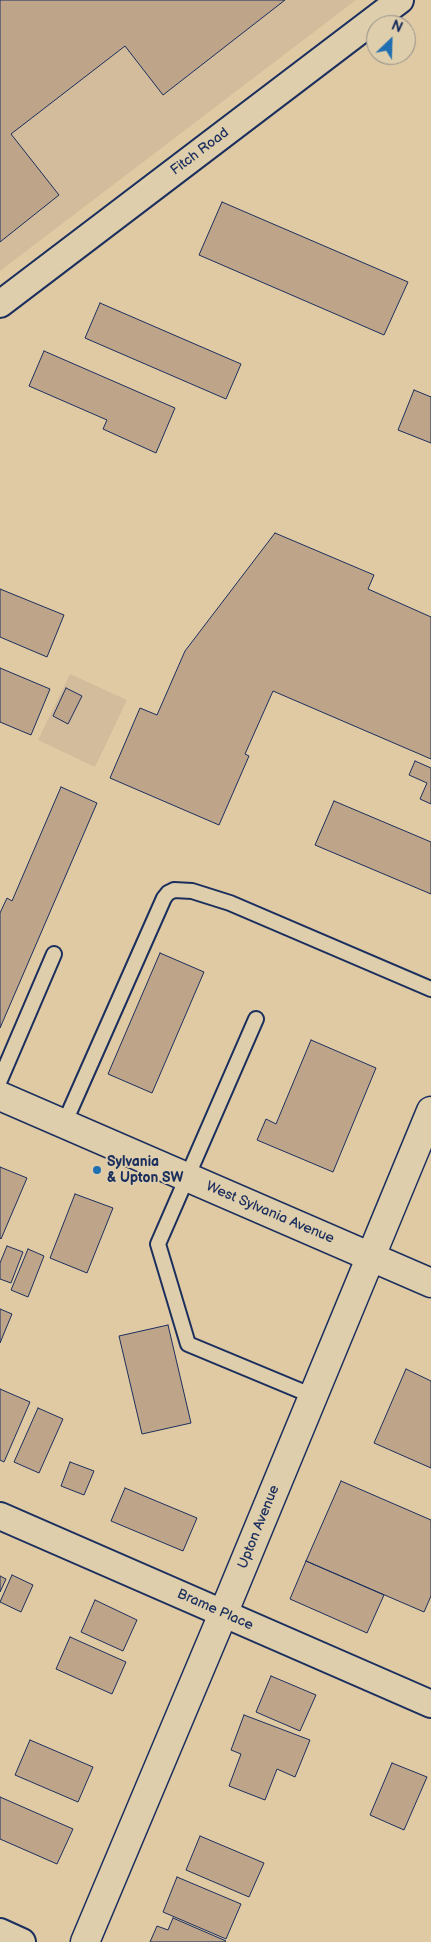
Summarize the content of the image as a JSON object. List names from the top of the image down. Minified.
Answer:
{"streets":{"street":["Fitch Road","West Sylvania Avenue","Upton Avenue","Brame Place"]},"crossings":[["West Sylvania Avenue","Upton Avenue"],["Upton Avenue","Brame Place"]],"places":["Sylvania & Upton SW"],"north":"top right"}
